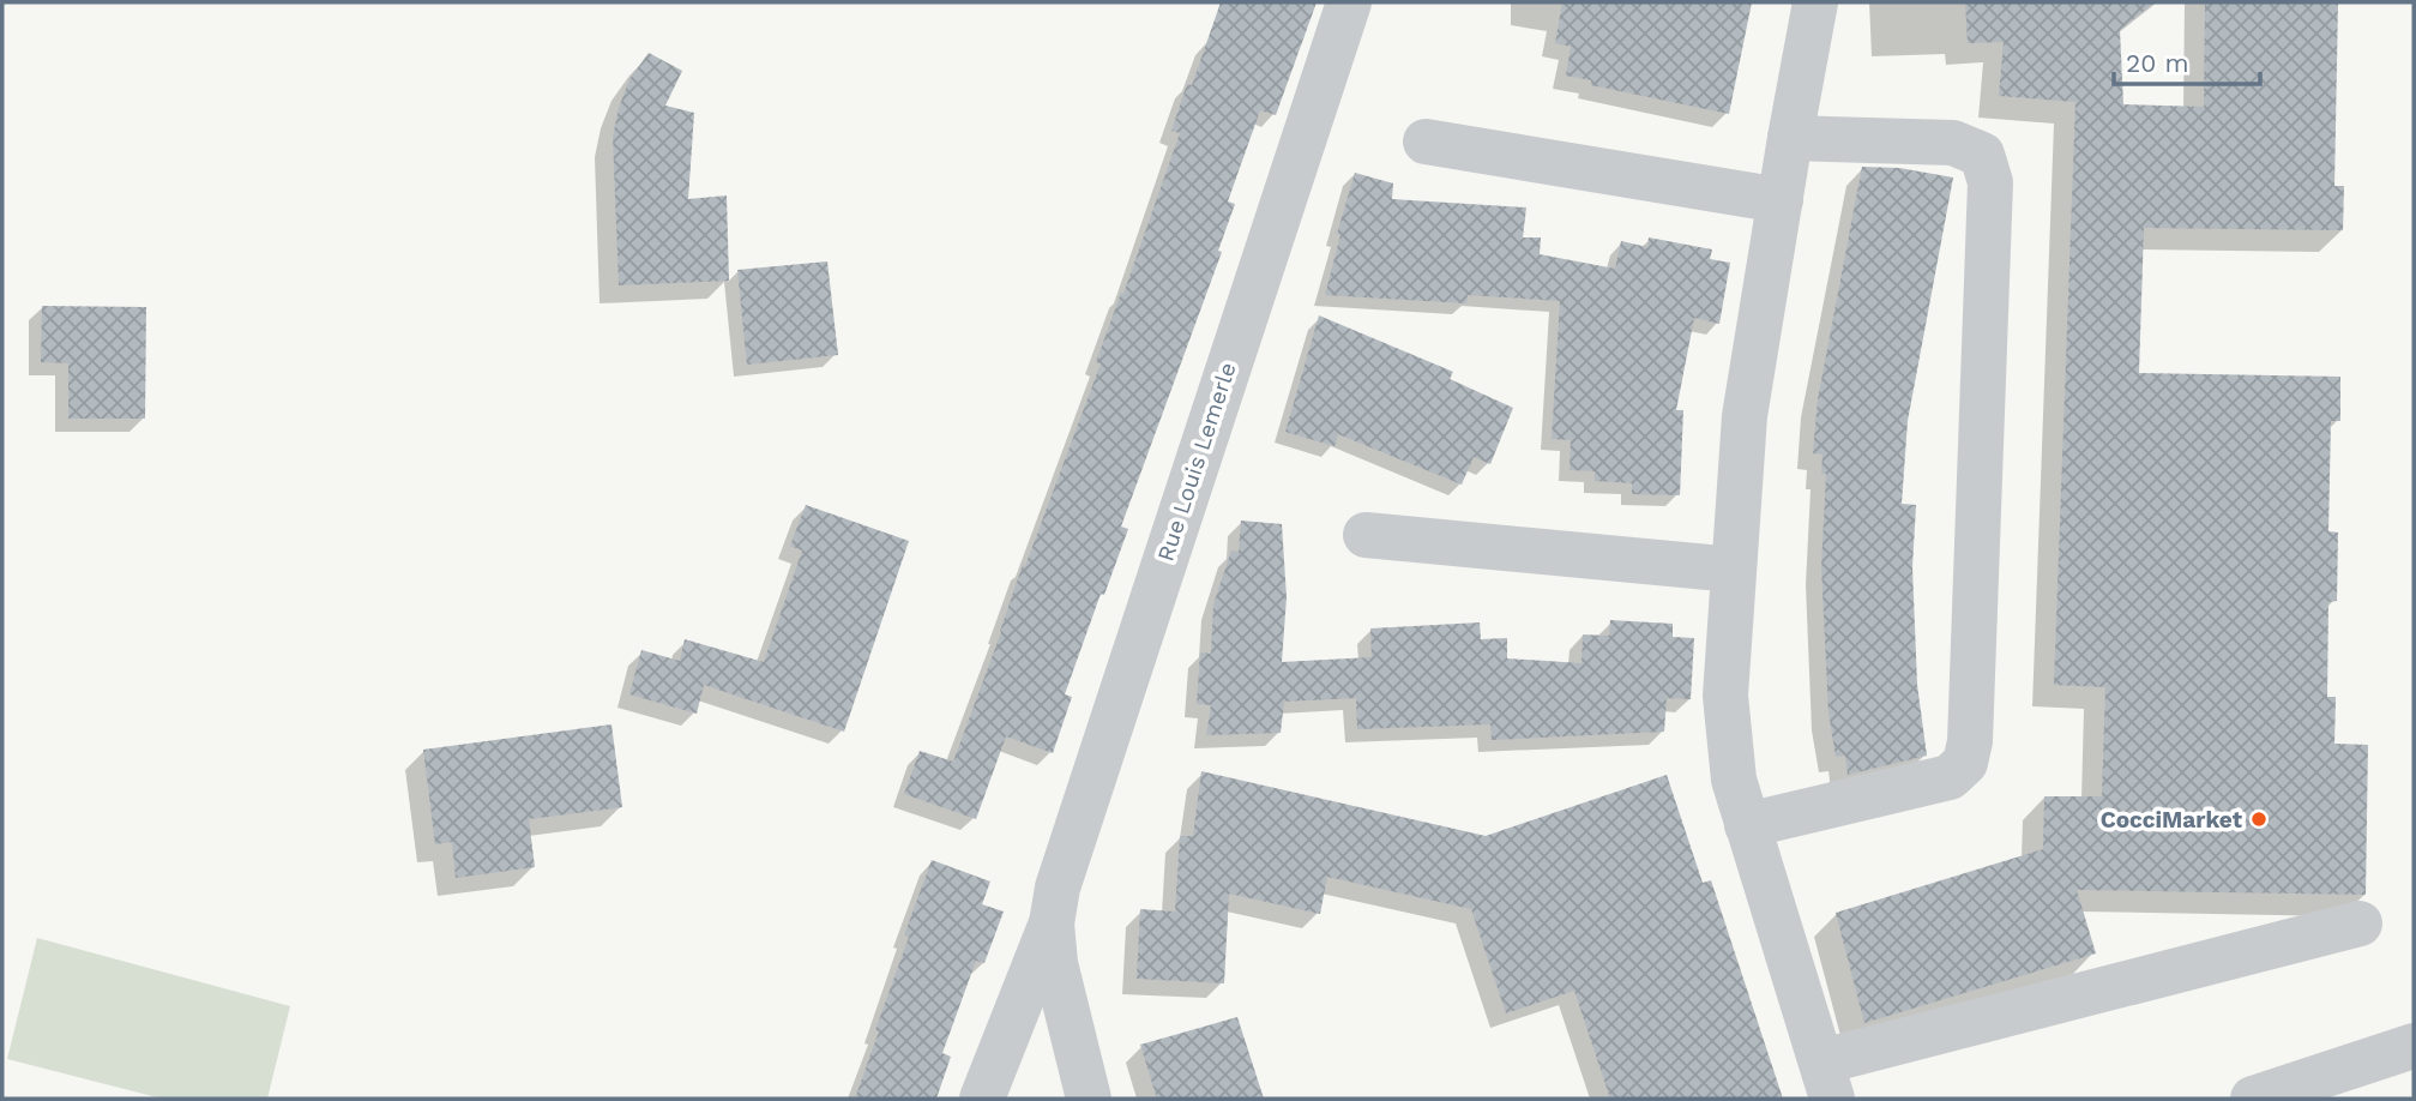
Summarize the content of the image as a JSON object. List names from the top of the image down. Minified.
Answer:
{"streets":{"street":["Rue Louis Lemerle"]},"places":["CocciMarket"],"scale_bar":"20 m"}
